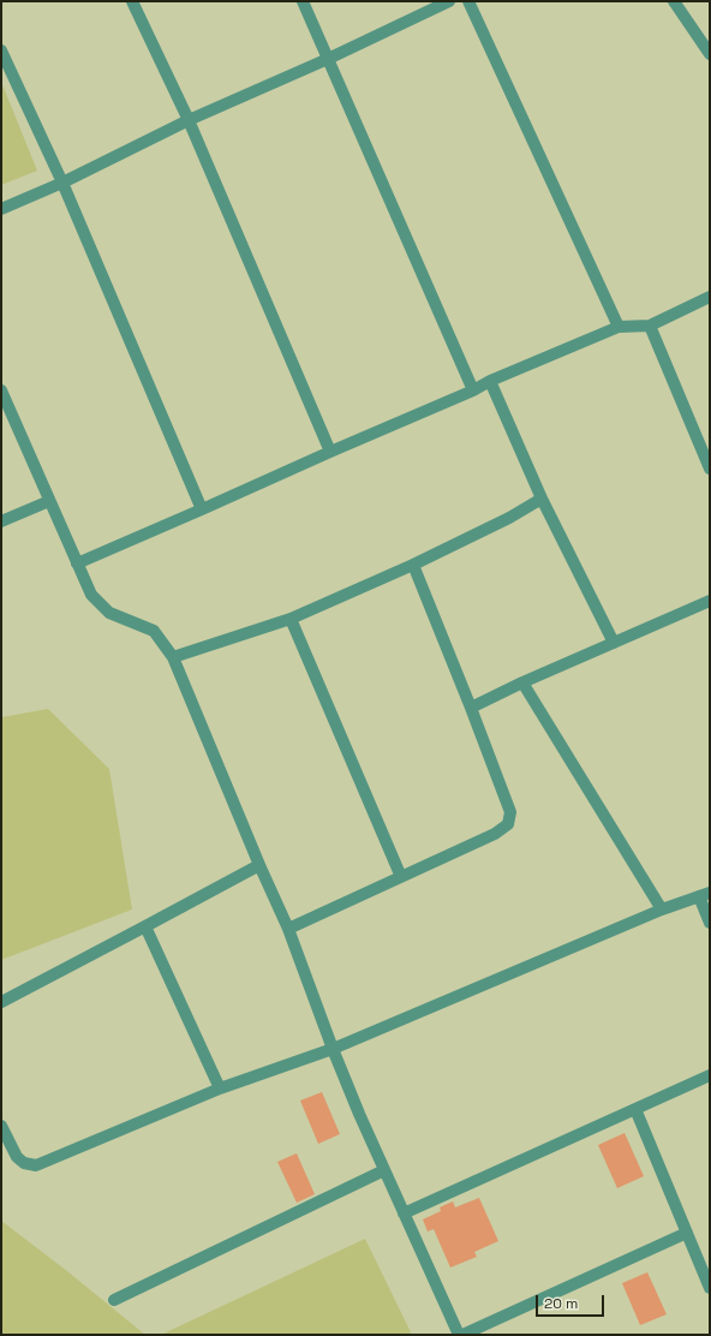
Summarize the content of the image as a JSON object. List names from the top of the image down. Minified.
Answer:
{"scale_bar":"20 m"}
